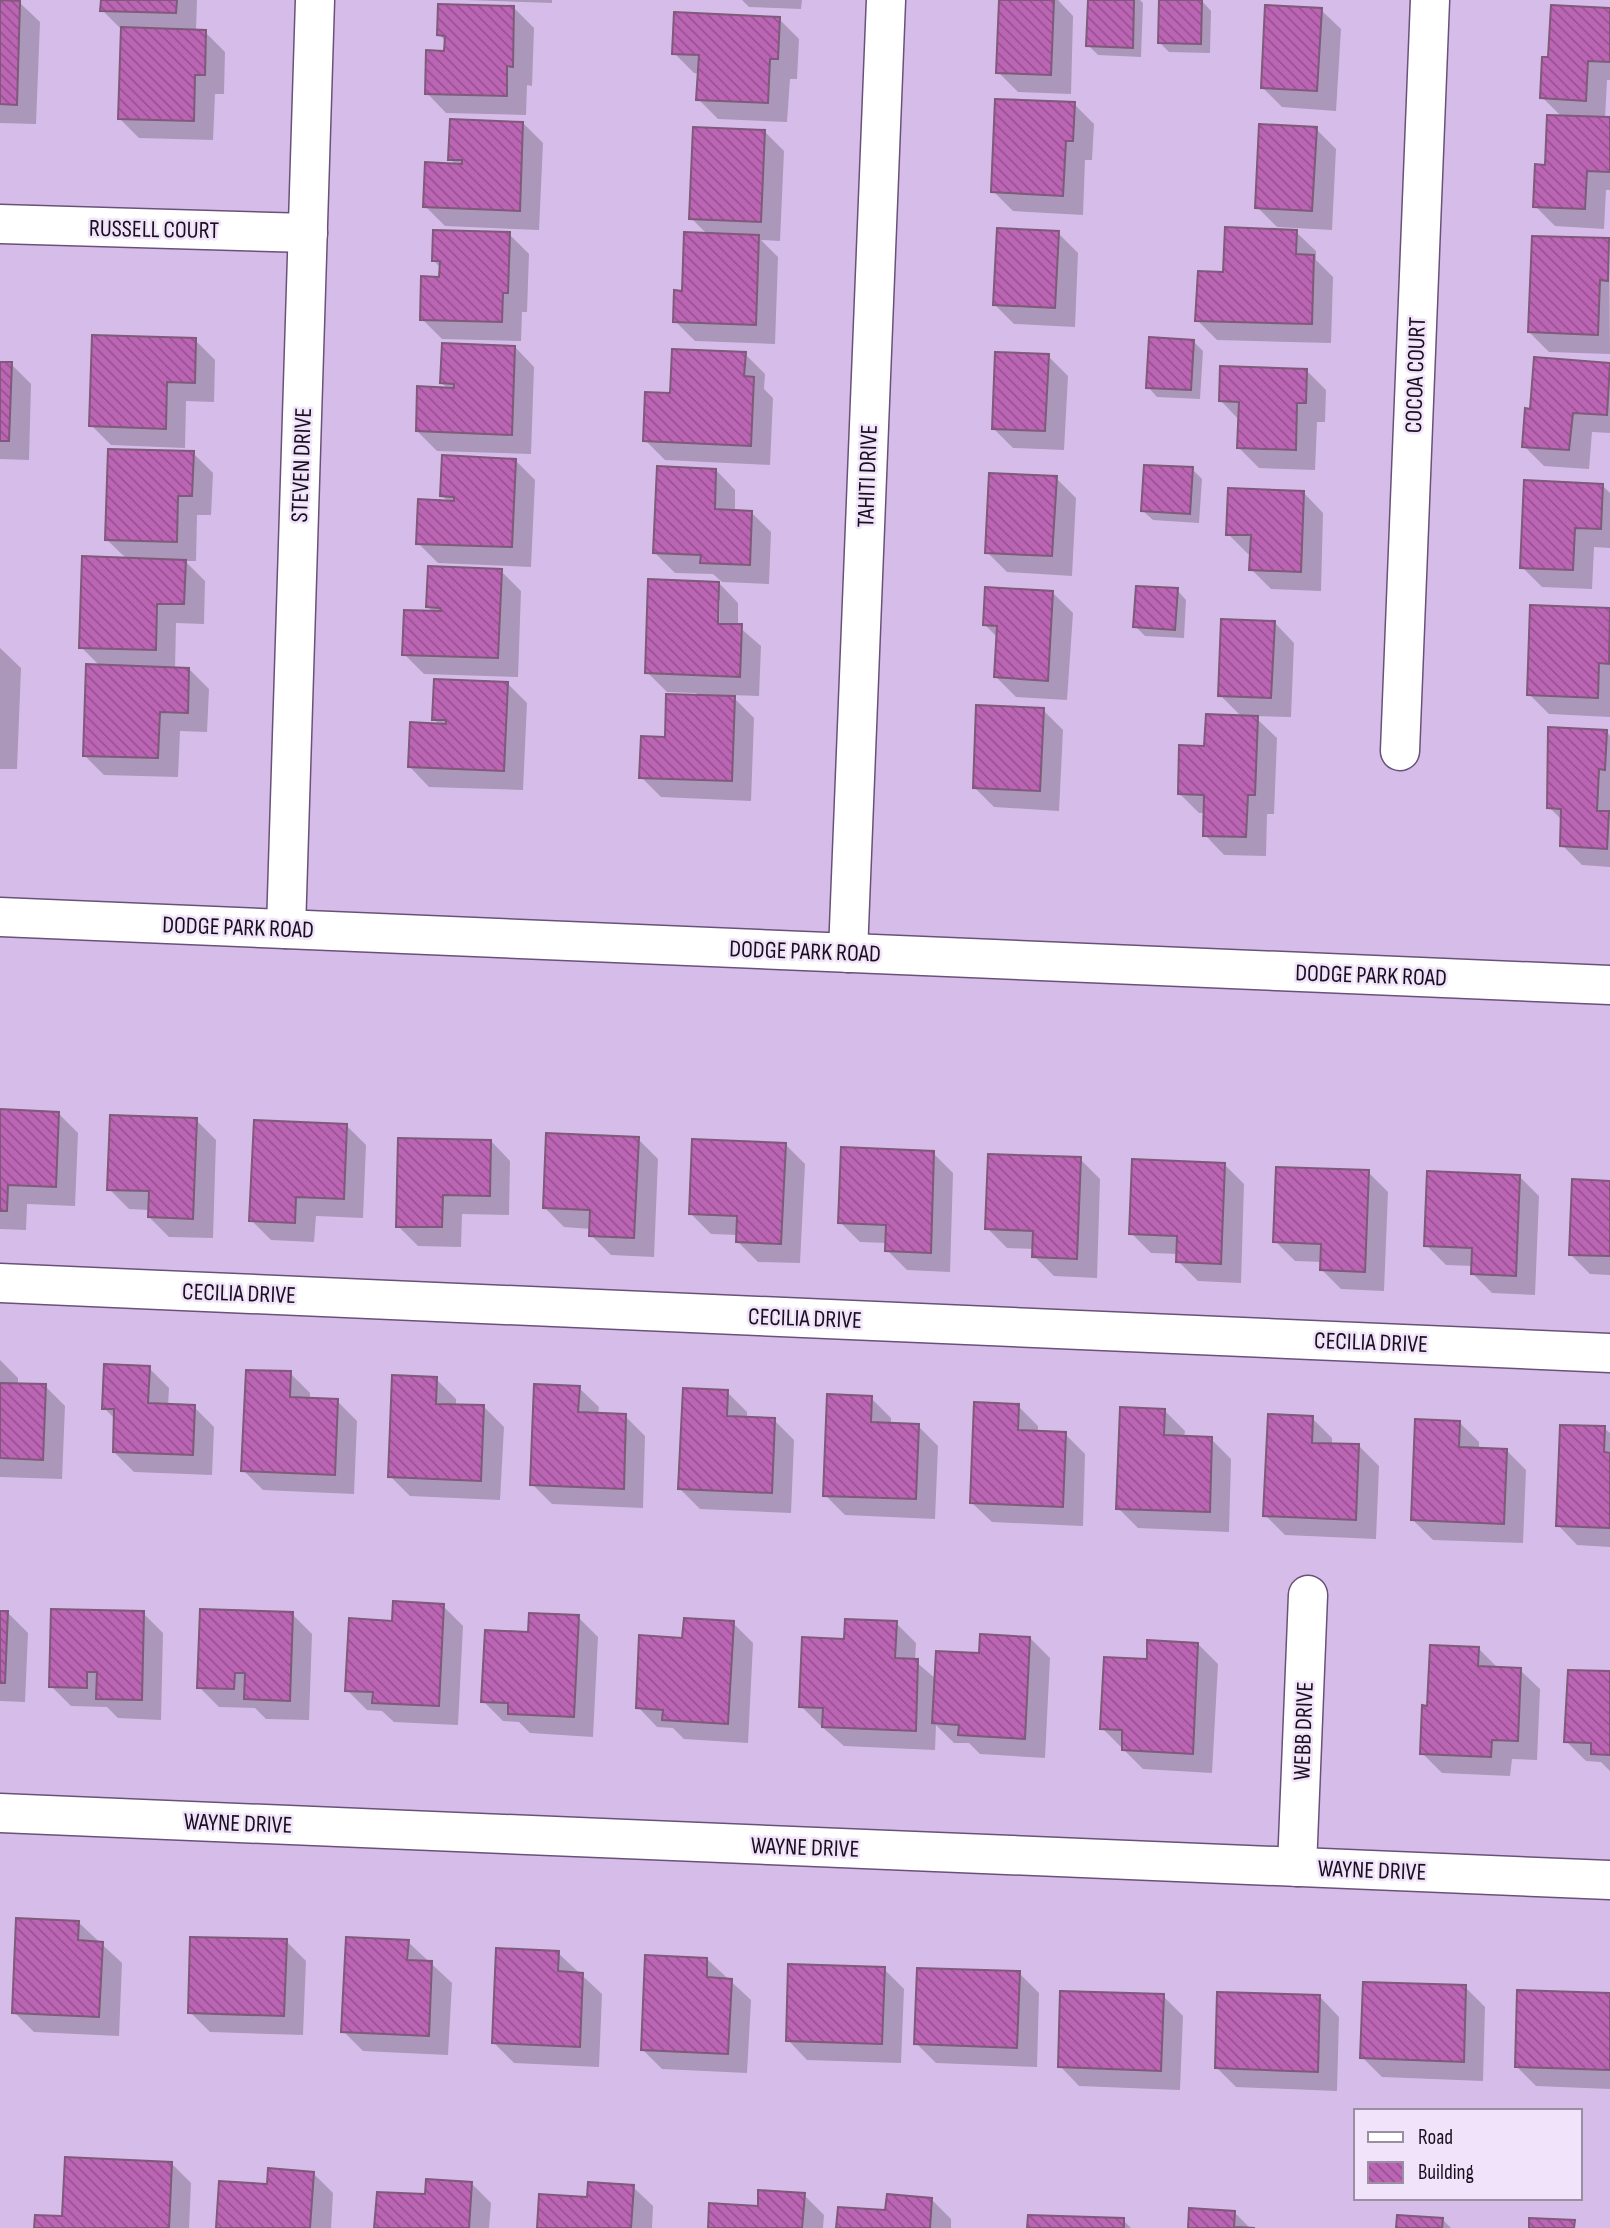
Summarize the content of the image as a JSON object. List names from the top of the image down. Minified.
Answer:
{"streets":{"street":["RUSSELL COURT","COCOA COURT","STEVEN DRIVE","TAHITI DRIVE","DODGE PARK ROAD","CECILIA DRIVE","WEBB DRIVE","WAYNE DRIVE"]},"crossings":[["RUSSELL COURT","STEVEN DRIVE"],["STEVEN DRIVE","DODGE PARK ROAD"],["TAHITI DRIVE","DODGE PARK ROAD"],["WEBB DRIVE","WAYNE DRIVE"]],"legend":["Road","Building"]}
